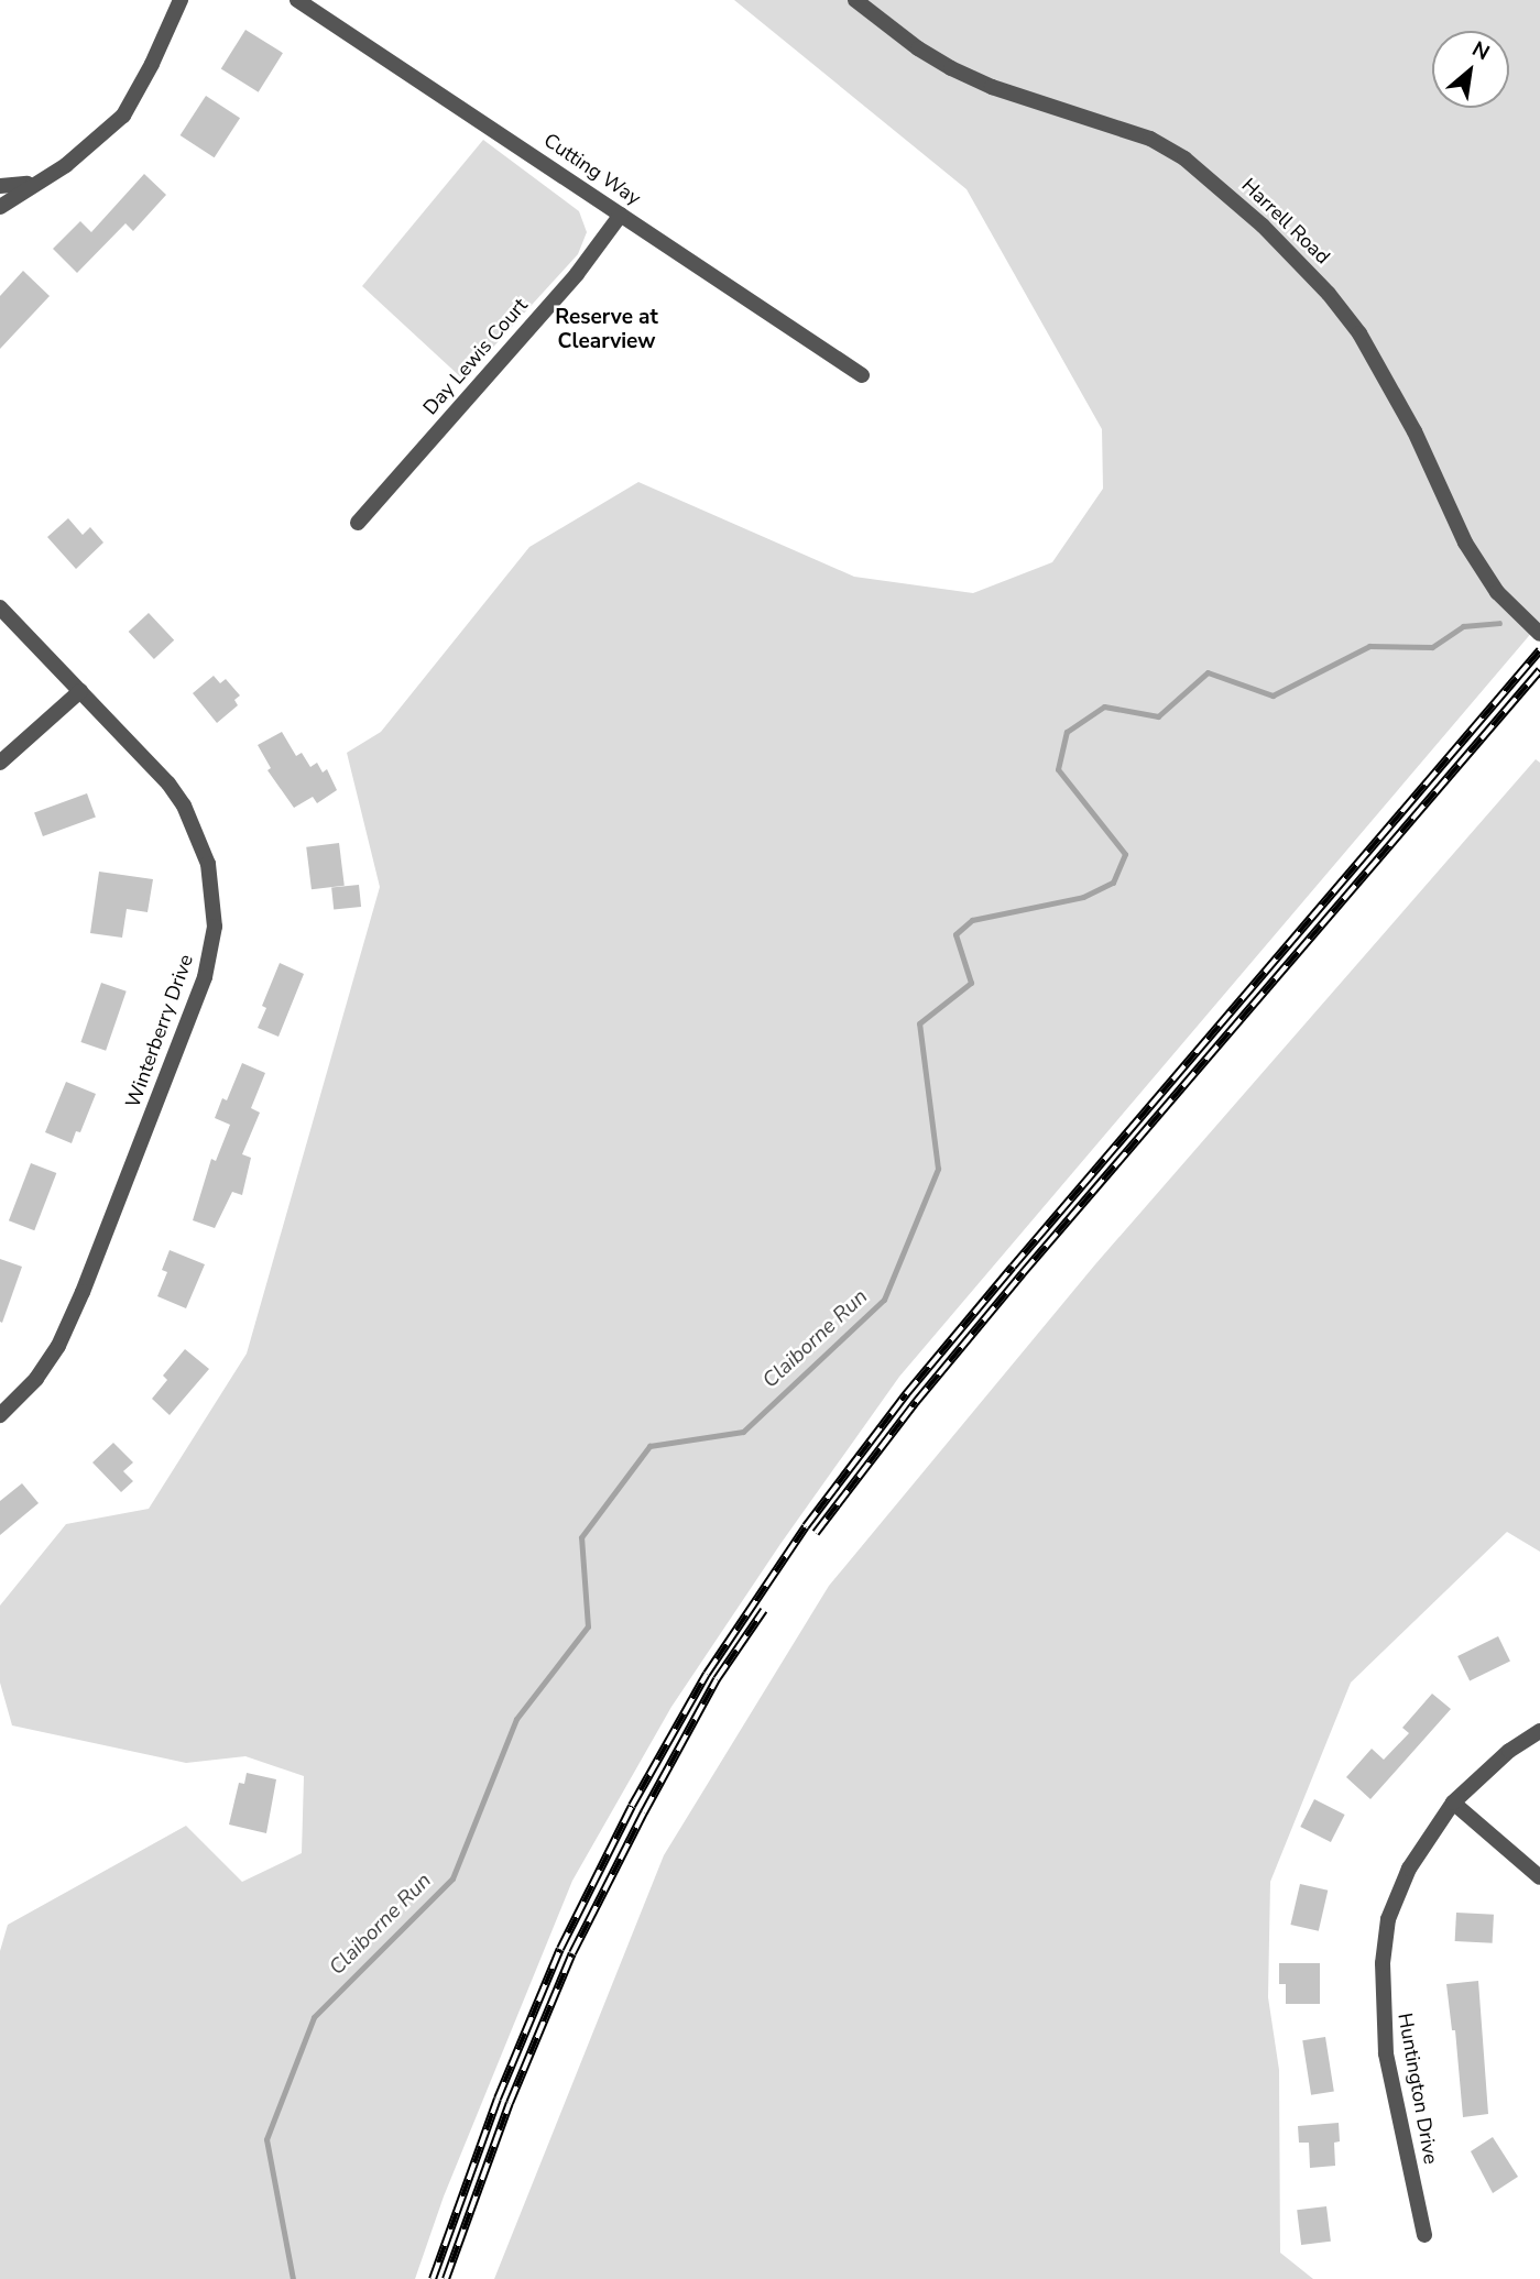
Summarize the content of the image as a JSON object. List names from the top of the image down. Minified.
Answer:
{"streets":{"street":["Cutting Way","Harrell Road","Day Lewis Court","Winterberry Drive","Huntington Drive"]},"crossings":[["Cutting Way","Day Lewis Court"]],"districts":["Reserve at Clearview"],"water":["Claiborne Run"],"north":"top right"}
